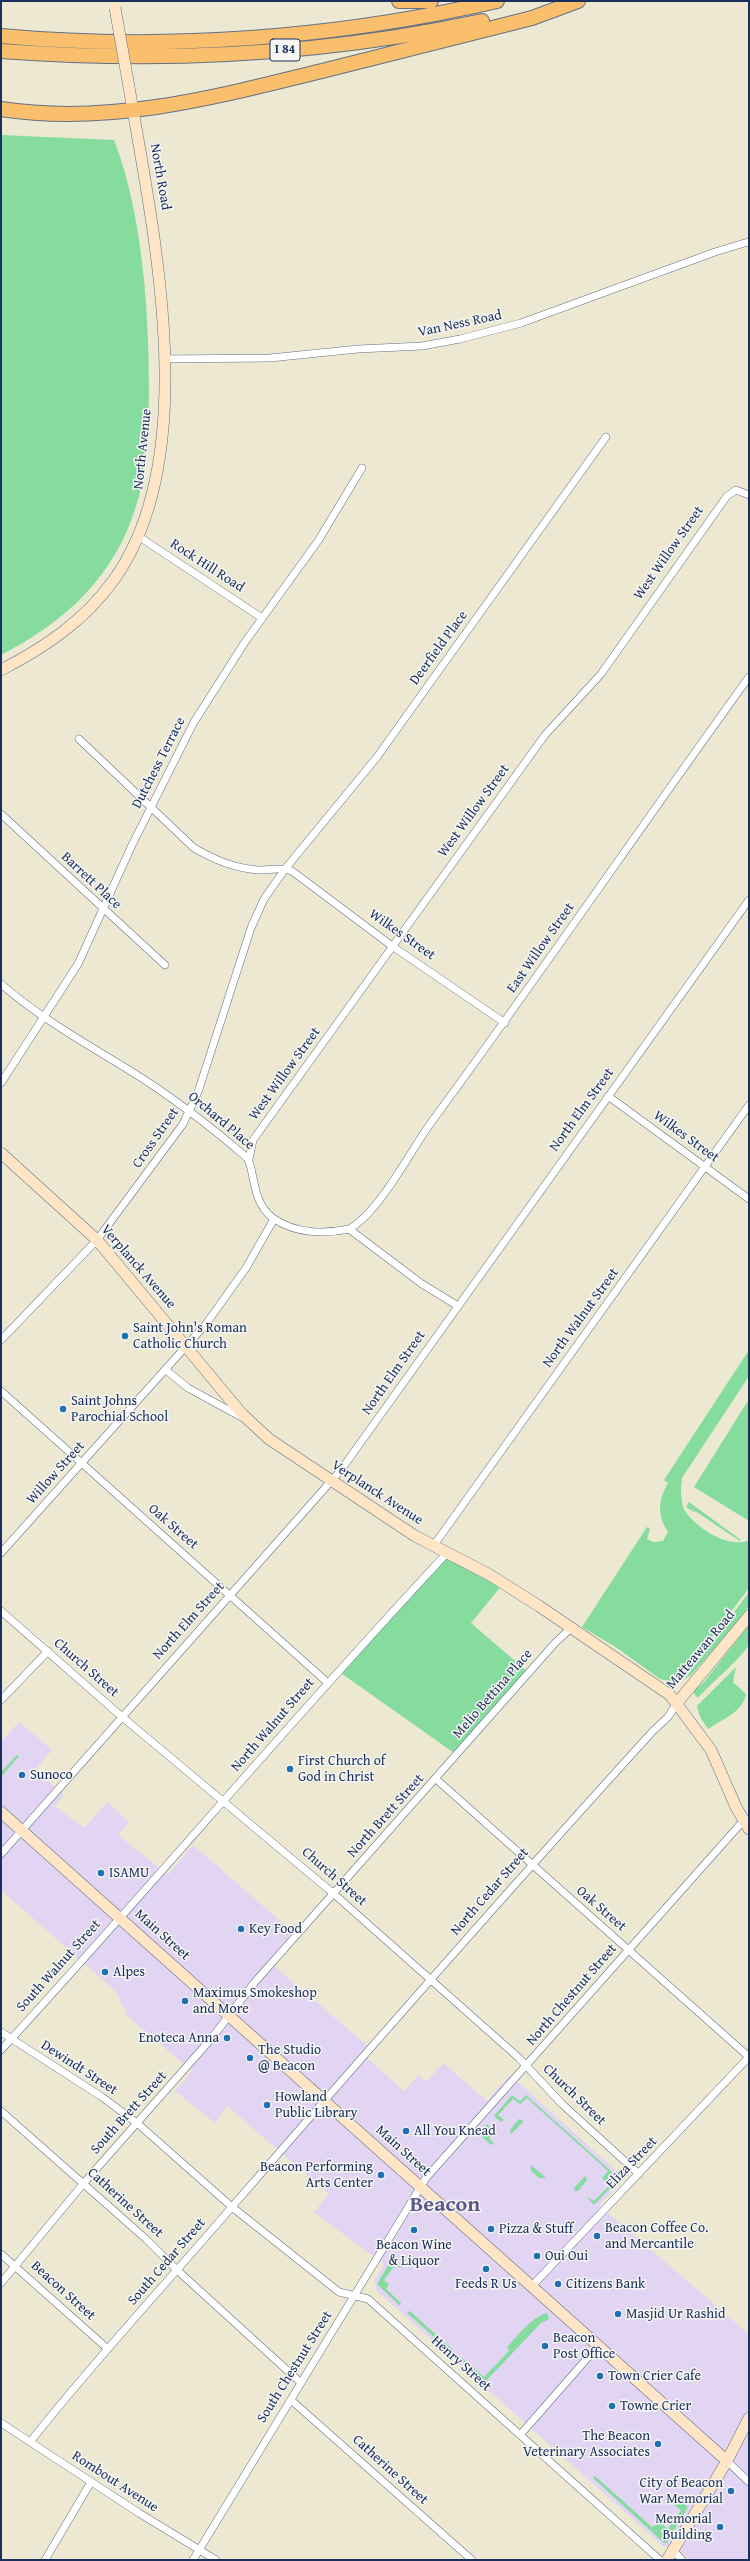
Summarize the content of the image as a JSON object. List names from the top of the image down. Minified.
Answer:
{"streets":{"highway":["I 84"],"main road":["North Road","North Avenue","Verplanck Avenue","Matteawan Road","Main Street"],"street":["Van Ness Road","West Willow Street","Rock Hill Road","Deerfield Place","Dutchess Terrace","Barrett Place","Wilkes Street","East Willow Street","North Elm Street","Orchard Place","Cross Street","North Walnut Street","Willow Street","Oak Street","Church Street","Melio Bettina Place","North Brett Street","North Cedar Street","South Walnut Street","North Chestnut Street","Dewindt Street","South Brett Street","Eliza Street","Catherine Street","South Cedar Street","Beacon Street","Henry Street","South Chestnut Street","Rombout Avenue"]},"crossings":[["North Road","Van Ness Road"],["North Road","North Avenue"],["Van Ness Road","North Avenue"],["North Avenue","Rock Hill Road"],["West Willow Street","Wilkes Street"],["West Willow Street","Orchard Place"],["Rock Hill Road","Dutchess Terrace"],["Deerfield Place","Wilkes Street"],["Deerfield Place","Cross Street"],["Dutchess Terrace","Barrett Place"],["Dutchess Terrace","Orchard Place"],["Wilkes Street","East Willow Street"],["Wilkes Street","North Elm Street"],["Wilkes Street","Cross Street"],["Wilkes Street","North Walnut Street"],["East Willow Street","Orchard Place"],["North Elm Street","Verplanck Avenue"],["North Elm Street","Oak Street"],["North Elm Street","Church Street"],["North Elm Street","Main Street"],["Orchard Place","Cross Street"],["Orchard Place","Willow Street"],["Cross Street","Verplanck Avenue"],["Verplanck Avenue","North Walnut Street"],["Verplanck Avenue","Willow Street"],["Verplanck Avenue","Matteawan Road"],["Verplanck Avenue","Melio Bettina Place"],["Verplanck Avenue","North Cedar Street"],["Verplanck Avenue","North Chestnut Street"],["North Walnut Street","Oak Street"],["North Walnut Street","Church Street"],["North Walnut Street","Main Street"],["North Walnut Street","South Walnut Street"],["Willow Street","Oak Street"],["Oak Street","Melio Bettina Place"],["Oak Street","North Brett Street"],["Oak Street","North Cedar Street"],["Oak Street","North Chestnut Street"],["Oak Street","Eliza Street"],["Matteawan Road","North Cedar Street"],["Church Street","North Brett Street"],["Church Street","North Cedar Street"],["Church Street","North Chestnut Street"],["Church Street","Eliza Street"],["Melio Bettina Place","North Brett Street"],["North Brett Street","Main Street"],["North Brett Street","South Brett Street"],["North Cedar Street","Main Street"],["North Cedar Street","South Cedar Street"],["Main Street","South Walnut Street"],["Main Street","North Chestnut Street"],["Main Street","South Brett Street"],["Main Street","Eliza Street"],["Main Street","South Cedar Street"],["Main Street","South Chestnut Street"],["South Walnut Street","Dewindt Street"],["North Chestnut Street","South Chestnut Street"],["Dewindt Street","South Brett Street"],["Dewindt Street","South Cedar Street"],["Dewindt Street","Henry Street"],["South Brett Street","Catherine Street"],["South Brett Street","Beacon Street"],["Catherine Street","South Cedar Street"],["Catherine Street","South Chestnut Street"],["South Cedar Street","Beacon Street"],["South Cedar Street","Henry Street"],["South Cedar Street","Rombout Avenue"],["Henry Street","South Chestnut Street"],["South Chestnut Street","Rombout Avenue"]],"districts":["Beacon"],"places":["Saint John's Roman Catholic Church","Saint Johns Parochial School","First Church of God in Christ","Sunoco","ISAMU","Key Food","Alpes","Maximus Smokeshop and More","Enoteca Anna","The Studio @ Beacon","Howland Public Library","All You Knead","Beacon Performing Arts Center","Pizza & Stuff","Beacon Wine & Liquor","Beacon Coffee Co. and Mercantile","Oui Oui","Feeds R Us","Citizens Bank","Masjid Ur Rashid","Beacon Post Office","Town Crier Cafe","Towne Crier","The Beacon Veterinary Associates","City of Beacon War Memorial","Memorial Building"]}
